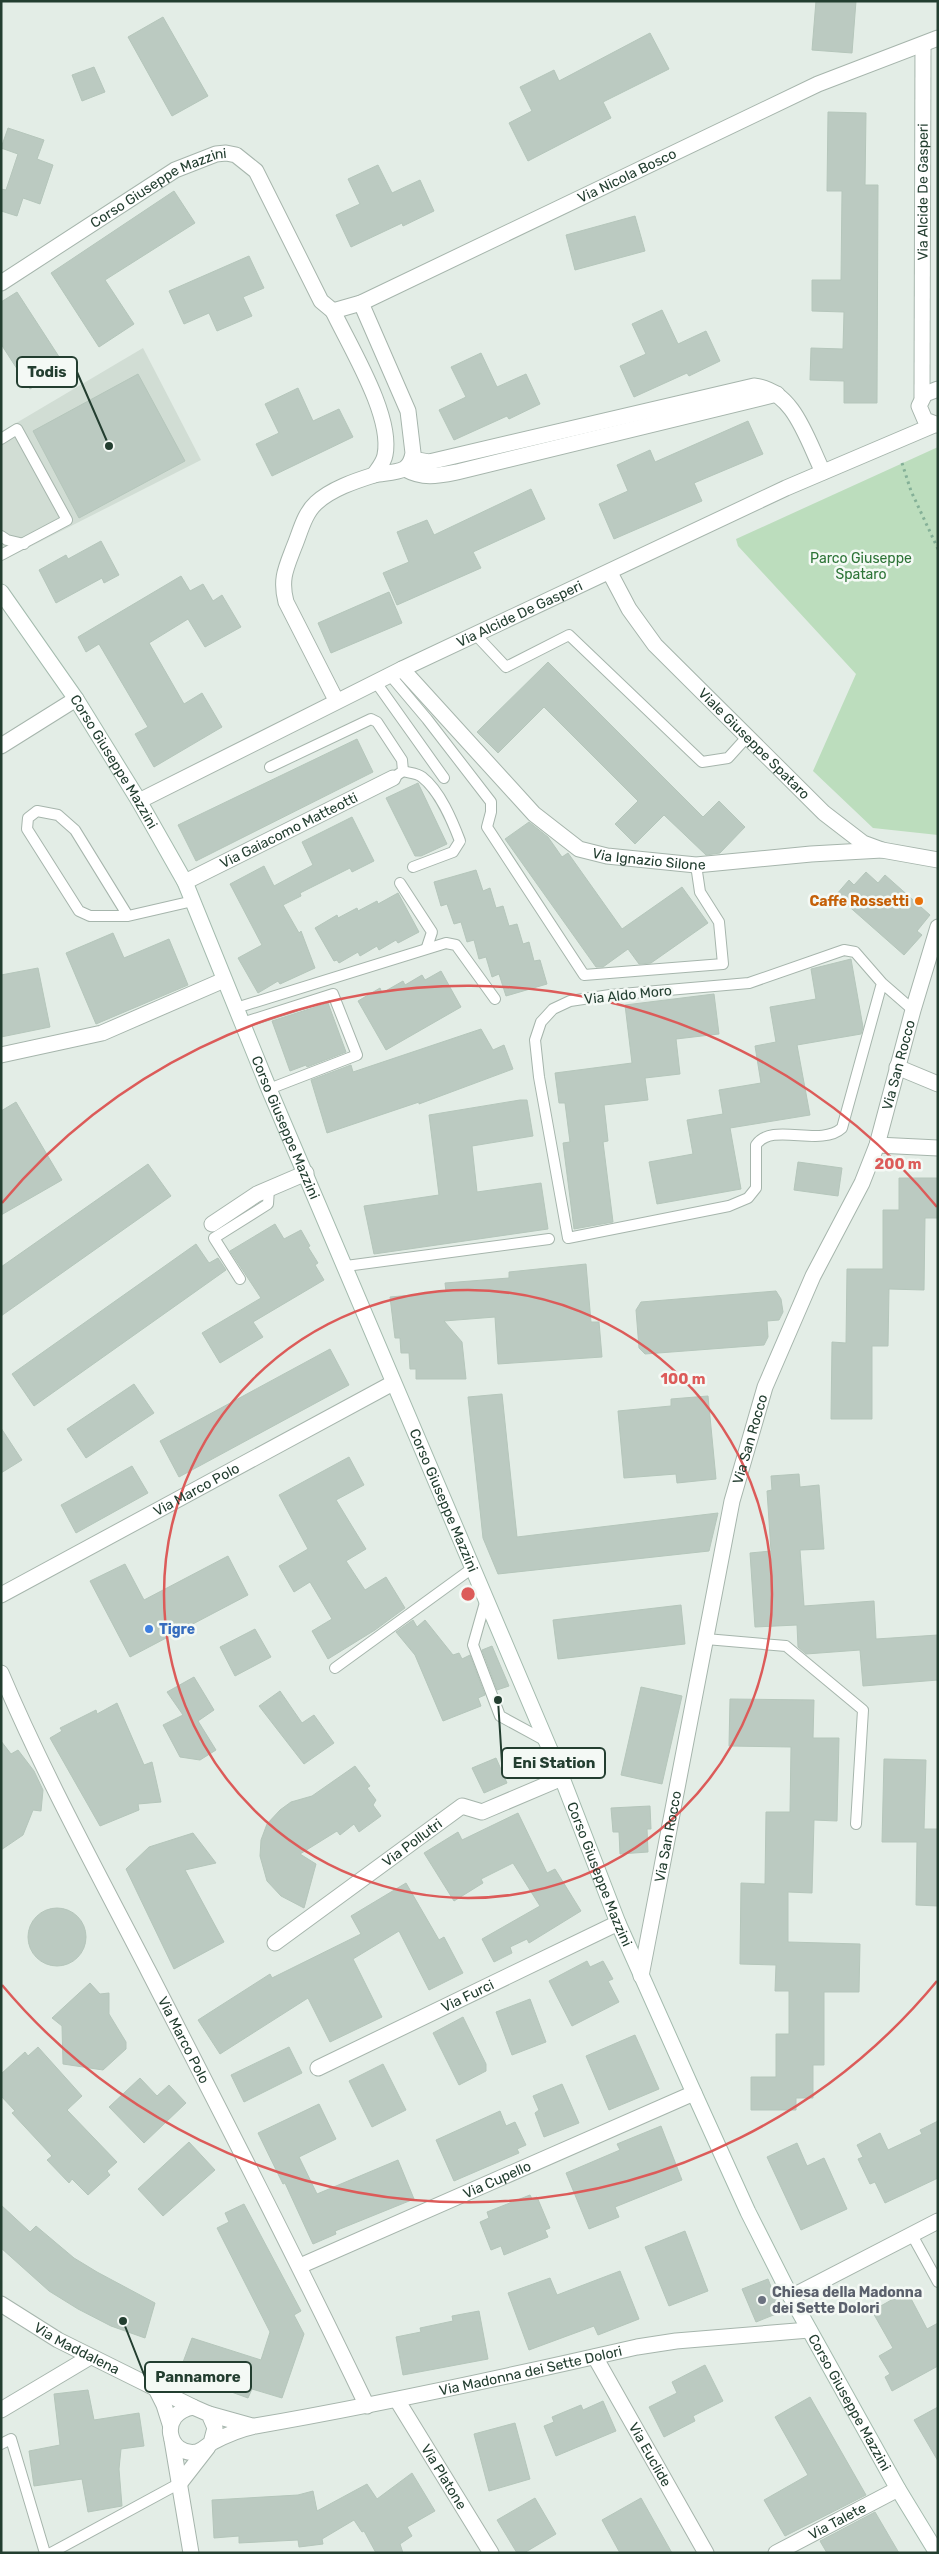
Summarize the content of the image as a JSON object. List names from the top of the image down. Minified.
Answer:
{"streets":{"street":["Via Nicola Bosco","Corso Giuseppe Mazzini","Via Alcide De Gasperi","Viale Giuseppe Spataro","Via Gaiacomo Matteotti","Via Ignazio Silone","Via San Rocco","Via Marco Polo","Via Pollutri","Via Furci","Via Cupello","Via Maddalena","Via Madonna dei Sette Dolori","Via Euclide","Via Platone","Via Talete"],"lane":["Via Aldo Moro"]},"crossings":[["Via Nicola Bosco","Corso Giuseppe Mazzini"],["Via Nicola Bosco","Via Alcide De Gasperi"],["Corso Giuseppe Mazzini","Via Alcide De Gasperi"],["Corso Giuseppe Mazzini","Via Gaiacomo Matteotti"],["Corso Giuseppe Mazzini","Via San Rocco"],["Corso Giuseppe Mazzini","Via Marco Polo"],["Corso Giuseppe Mazzini","Via Pollutri"],["Corso Giuseppe Mazzini","Via Furci"],["Corso Giuseppe Mazzini","Via Cupello"],["Corso Giuseppe Mazzini","Via Madonna dei Sette Dolori"],["Corso Giuseppe Mazzini","Via Talete"],["Via Alcide De Gasperi","Viale Giuseppe Spataro"],["Via Alcide De Gasperi","Via Ignazio Silone"],["Viale Giuseppe Spataro","Via Ignazio Silone"],["Via Aldo Moro","Via San Rocco"],["Via Marco Polo","Via Cupello"],["Via Marco Polo","Via Madonna dei Sette Dolori"],["Via Maddalena","Via Madonna dei Sette Dolori"],["Via Madonna dei Sette Dolori","Via Euclide"],["Via Madonna dei Sette Dolori","Via Platone"]],"parks":["Parco Giuseppe Spataro"],"places":["Todis","Caffe Rossetti","Tigre","Eni Station","Chiesa della Madonna dei Sette Dolori","Pannamore"],"rings":["200 m","100 m"]}
